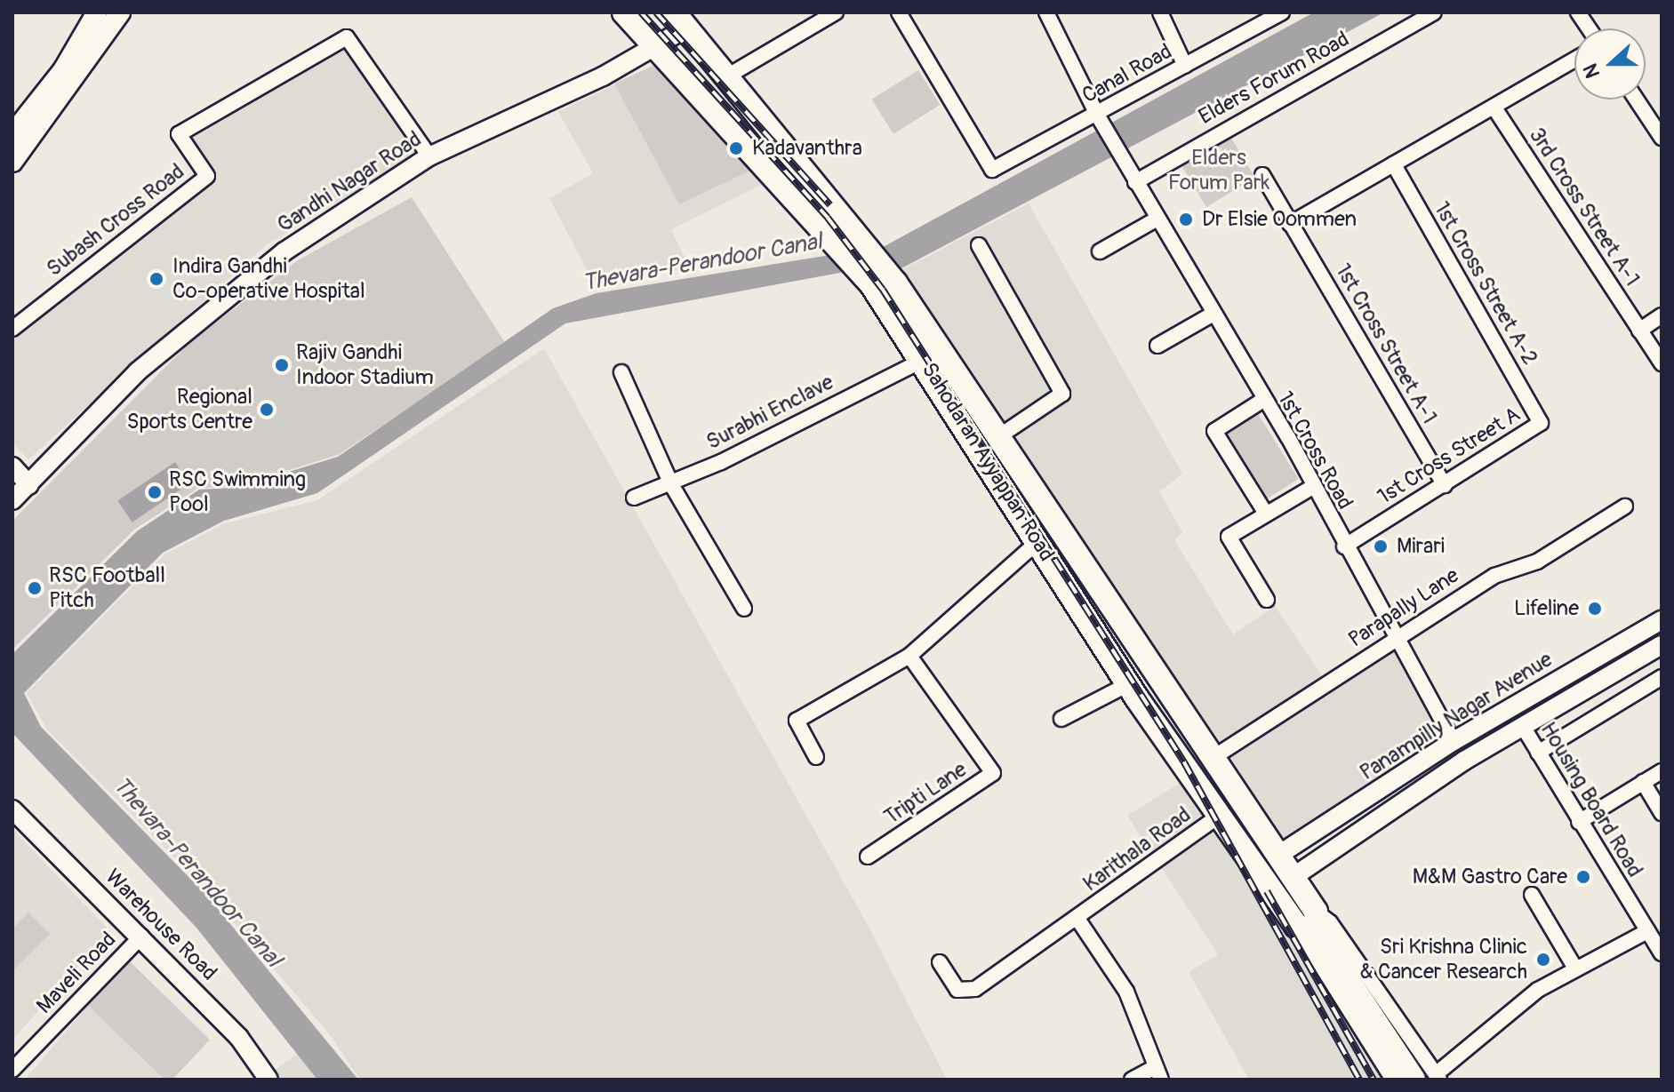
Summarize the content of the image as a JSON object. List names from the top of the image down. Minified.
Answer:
{"streets":{"main road":["Sahodaran Ayyappan Road"],"street":["Canal Road","Elders Forum Road","Gandhi Nagar Road","3rd Cross Street A-1","Subash Cross Road","1st Cross Street A-2","1st Cross Street A-1","Surabhi Enclave","1st Cross Road","1st Cross Street A","Parapally Lane","Panampilly Nagar Avenue","Tripti Lane","Housing Board Road","Karithala Road","Warehouse Road","Maveli Road"]},"crossings":[["Canal Road","1st Cross Road"],["Elders Forum Road","1st Cross Road"],["Gandhi Nagar Road","Subash Cross Road"],["Gandhi Nagar Road","Sahodaran Ayyappan Road"],["1st Cross Street A-2","1st Cross Street A"],["1st Cross Street A-1","1st Cross Street A"],["Surabhi Enclave","Sahodaran Ayyappan Road"],["1st Cross Road","1st Cross Street A"],["1st Cross Road","Parapally Lane"],["1st Cross Road","Panampilly Nagar Avenue"],["Sahodaran Ayyappan Road","Parapally Lane"],["Sahodaran Ayyappan Road","Panampilly Nagar Avenue"],["Sahodaran Ayyappan Road","Karithala Road"],["Panampilly Nagar Avenue","Housing Board Road"],["Warehouse Road","Maveli Road"]],"water":["Thevara-Perandoor Canal"],"parks":["Elders Forum Park"],"places":["Kadavanthra","Dr Elsie Oommen","Indira Gandhi Co-operative Hospital","Rajiv Gandhi Indoor Stadium","Regional Sports Centre","RSC Swimming Pool","Mirari","RSC Football Pitch","Lifeline","M&M Gastro Care","Sri Krishna Clinic & Cancer Research"],"north":"left"}
